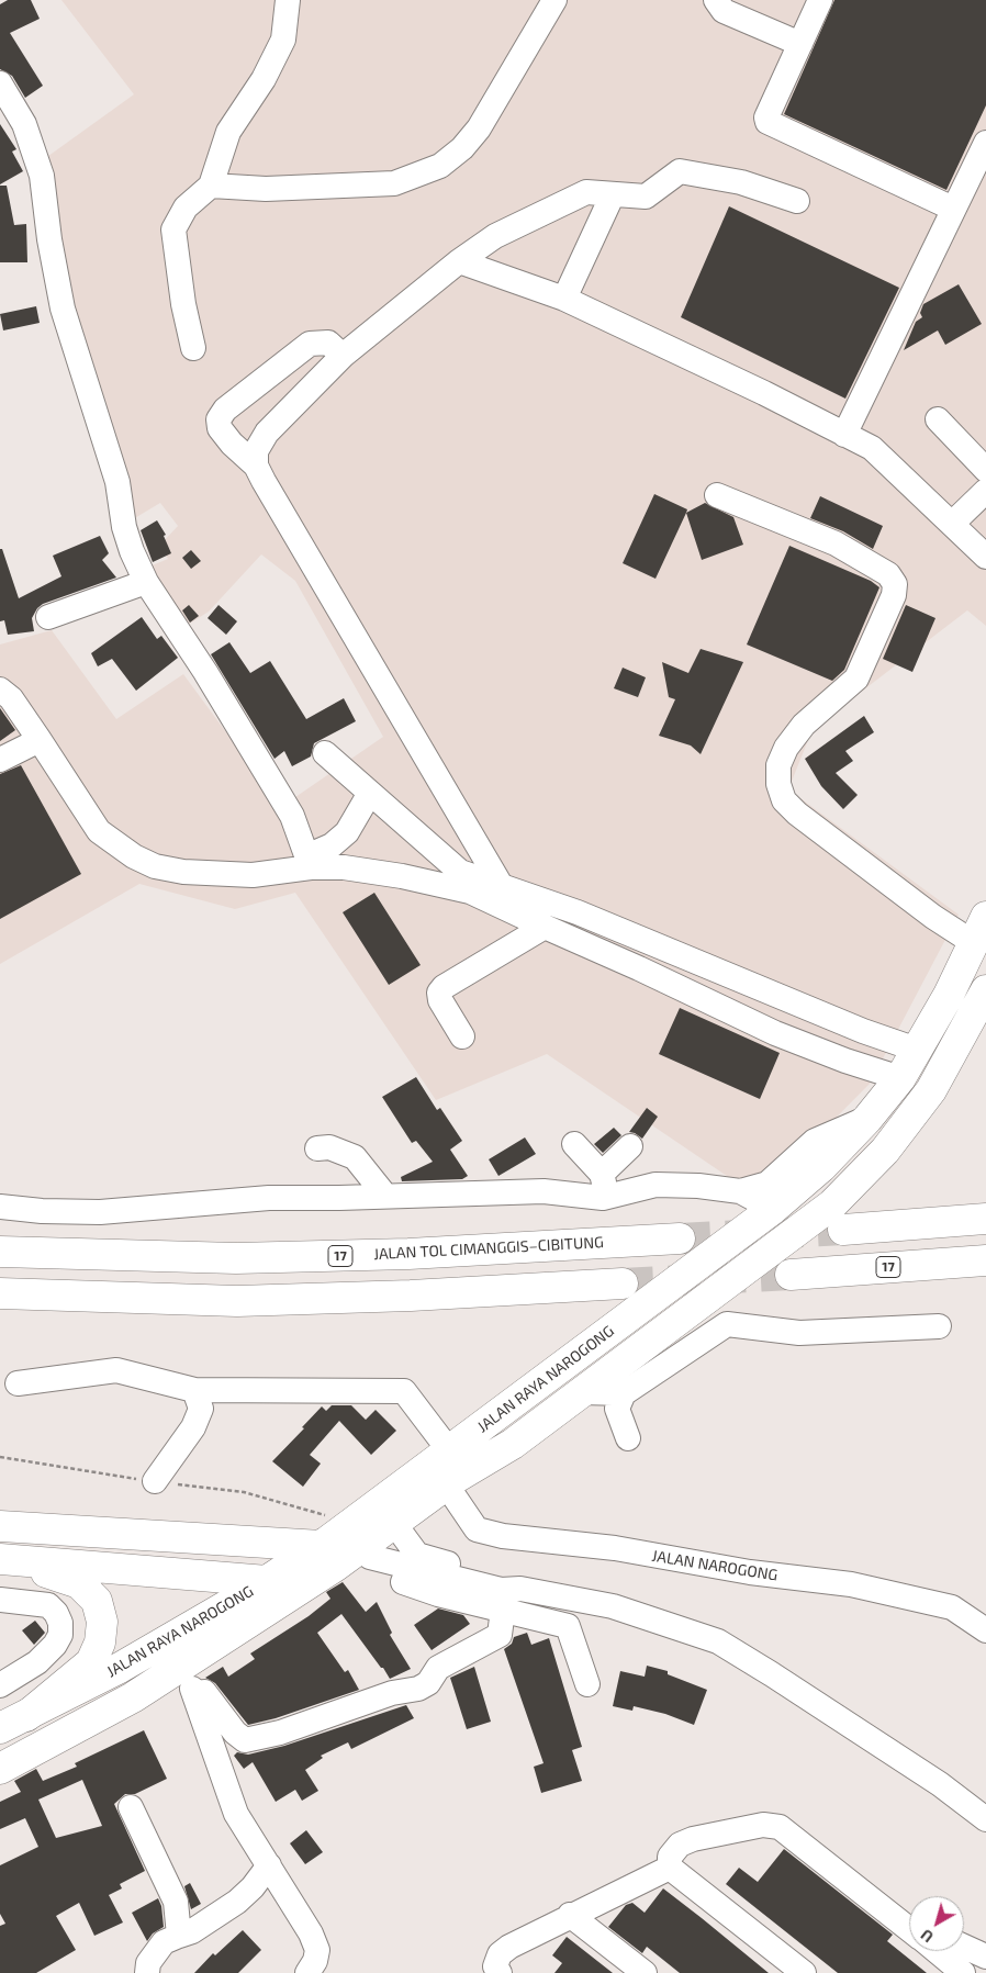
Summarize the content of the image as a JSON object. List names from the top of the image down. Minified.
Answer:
{"streets":{"main road":["JALAN TOL CIMANGGIS–CIBITUNG","17","JALAN RAYA NAROGONG"],"street":["JALAN NAROGONG"]},"north":"bottom left"}
